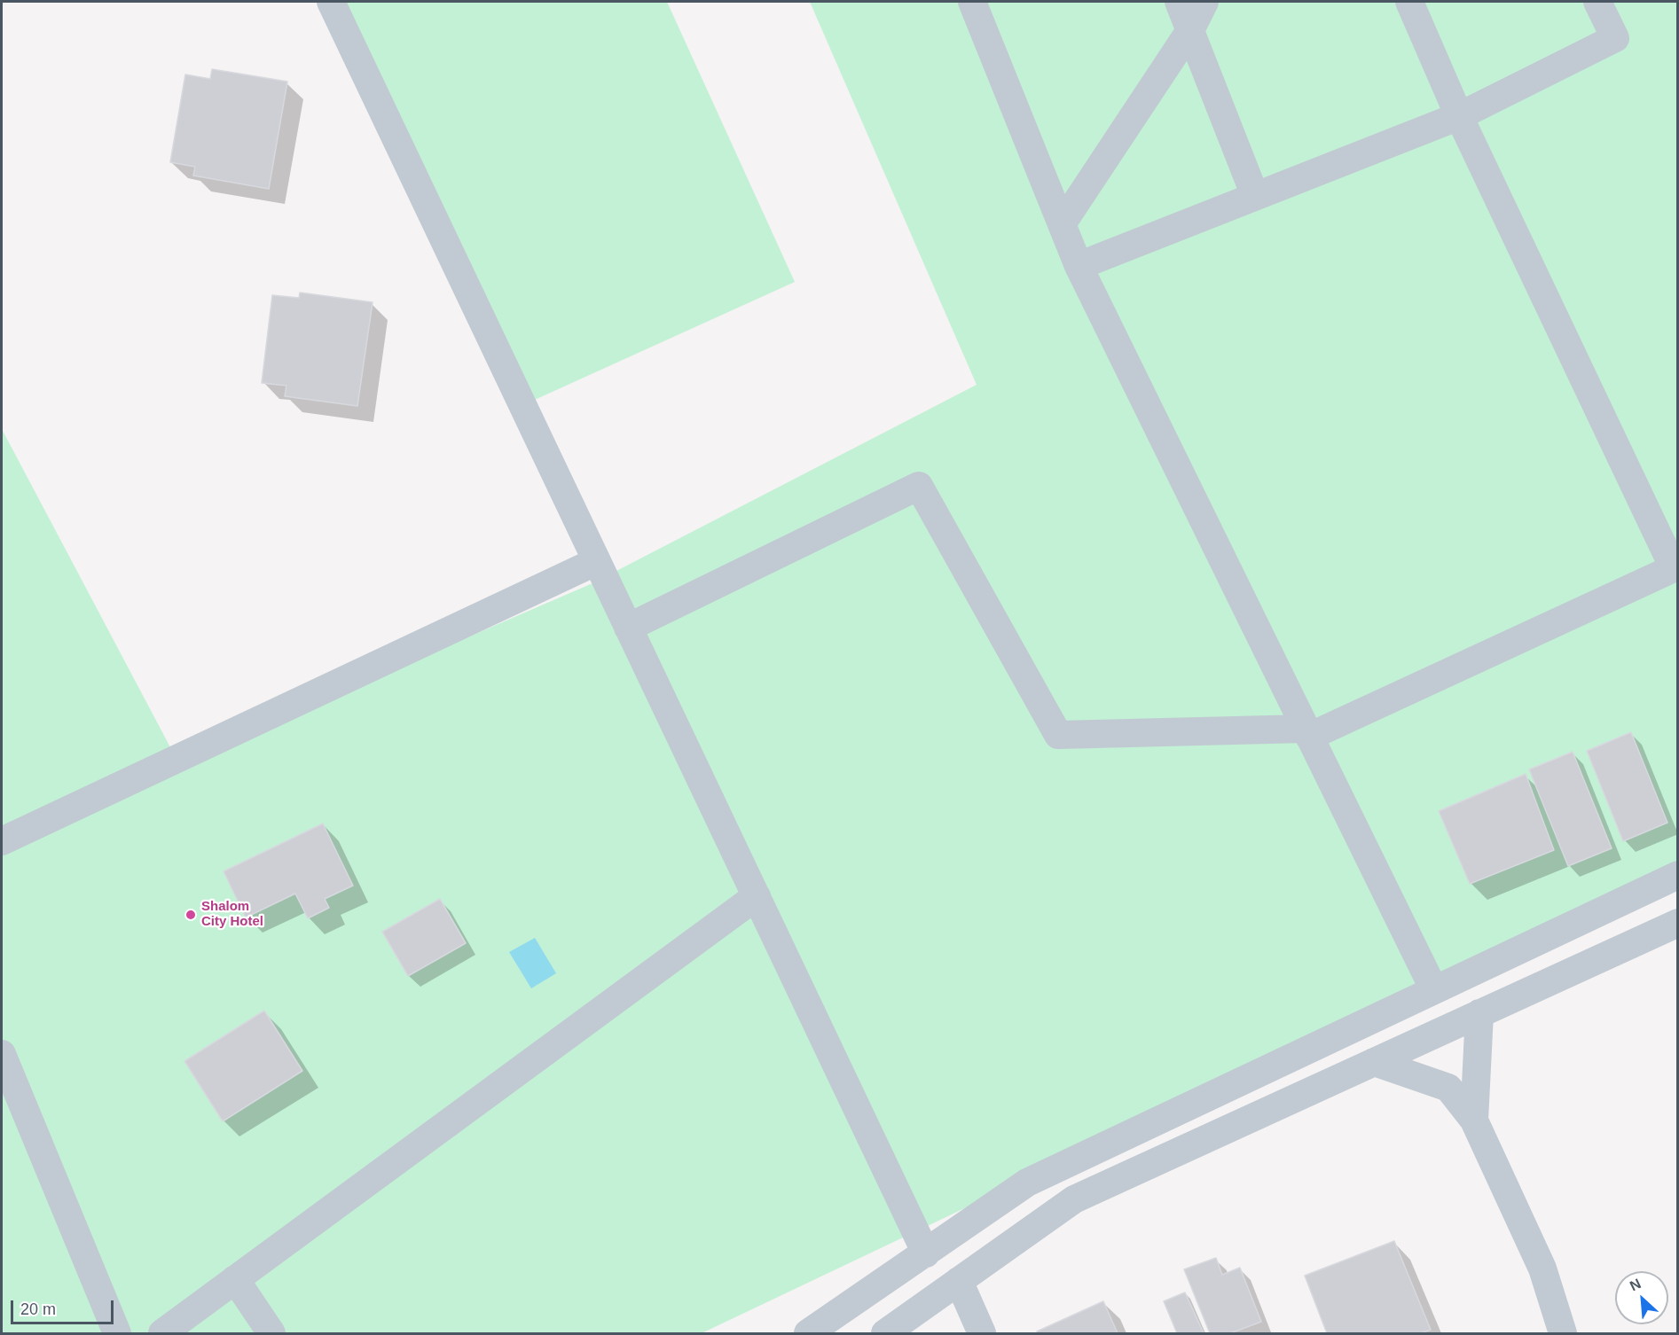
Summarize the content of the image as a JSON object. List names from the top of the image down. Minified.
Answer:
{"places":["Shalom City Hotel"],"scale_bar":"20 m","north":"top left"}
